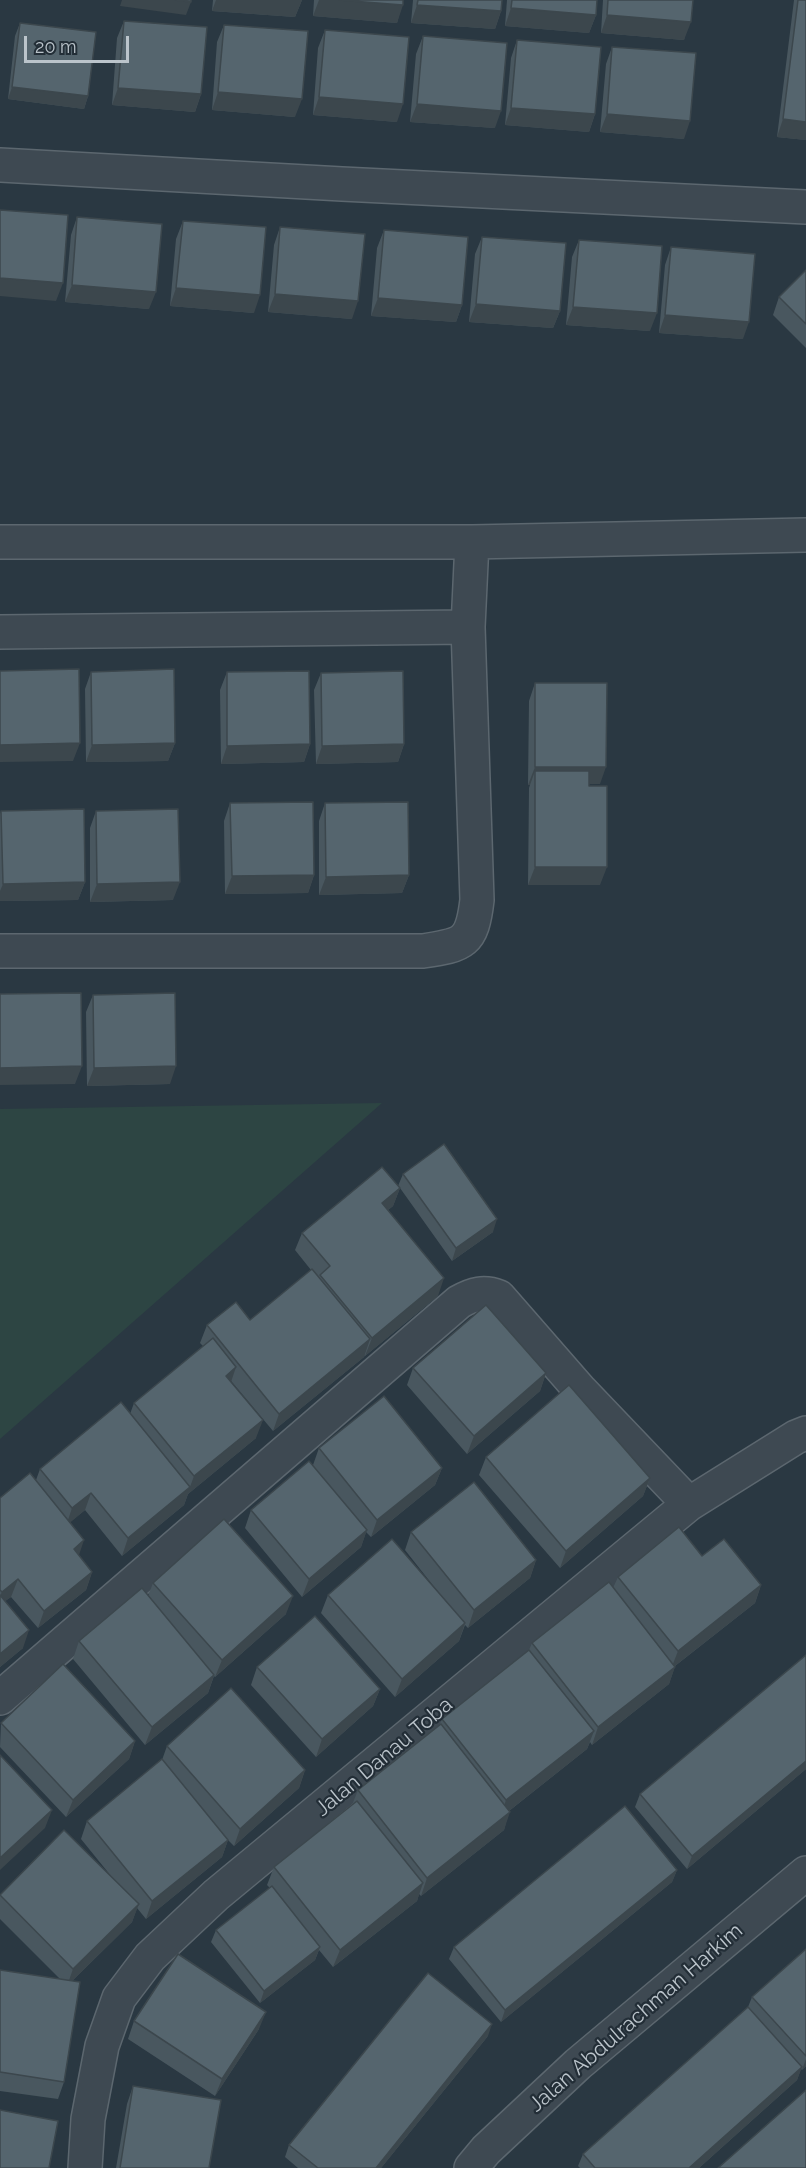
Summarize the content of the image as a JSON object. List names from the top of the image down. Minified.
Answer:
{"streets":{"street":["Jalan Danau Toba","Jalan Abdulrachman Harkim"]},"scale_bar":"20 m"}
